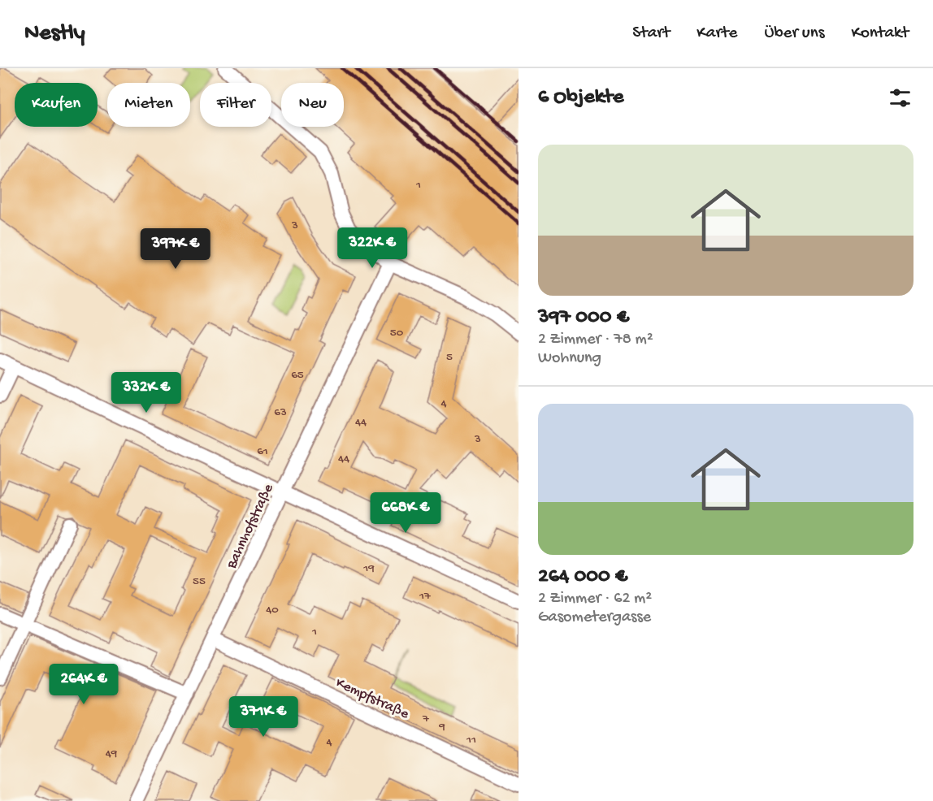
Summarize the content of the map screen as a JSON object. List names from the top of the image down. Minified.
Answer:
{"streets":{"street":["Bahnhofstraße","Kempfstraße"]},"crossings":[["Bahnhofstraße","Kempfstraße"]],"house_numbers":["1","3","50","5","65","4","63","44","3","61","44","19","55","17","40","1","7","9","11","4","49"],"page":{"header":"Nestly","nav":["Start","Karte","Über uns","Kontakt"],"heading":"6 Objekte","chip":["Kaufen","Mieten","Filter","Neu"],"list":[{"name":"397 000 €","note":"2 Zimmer · 78 m² · Wohnung"},{"name":"264 000 €","note":"2 Zimmer · 62 m² · Gasometergasse"}],"price":["322K €","397K €","332K €","668K €","264K €","371K €"]}}
